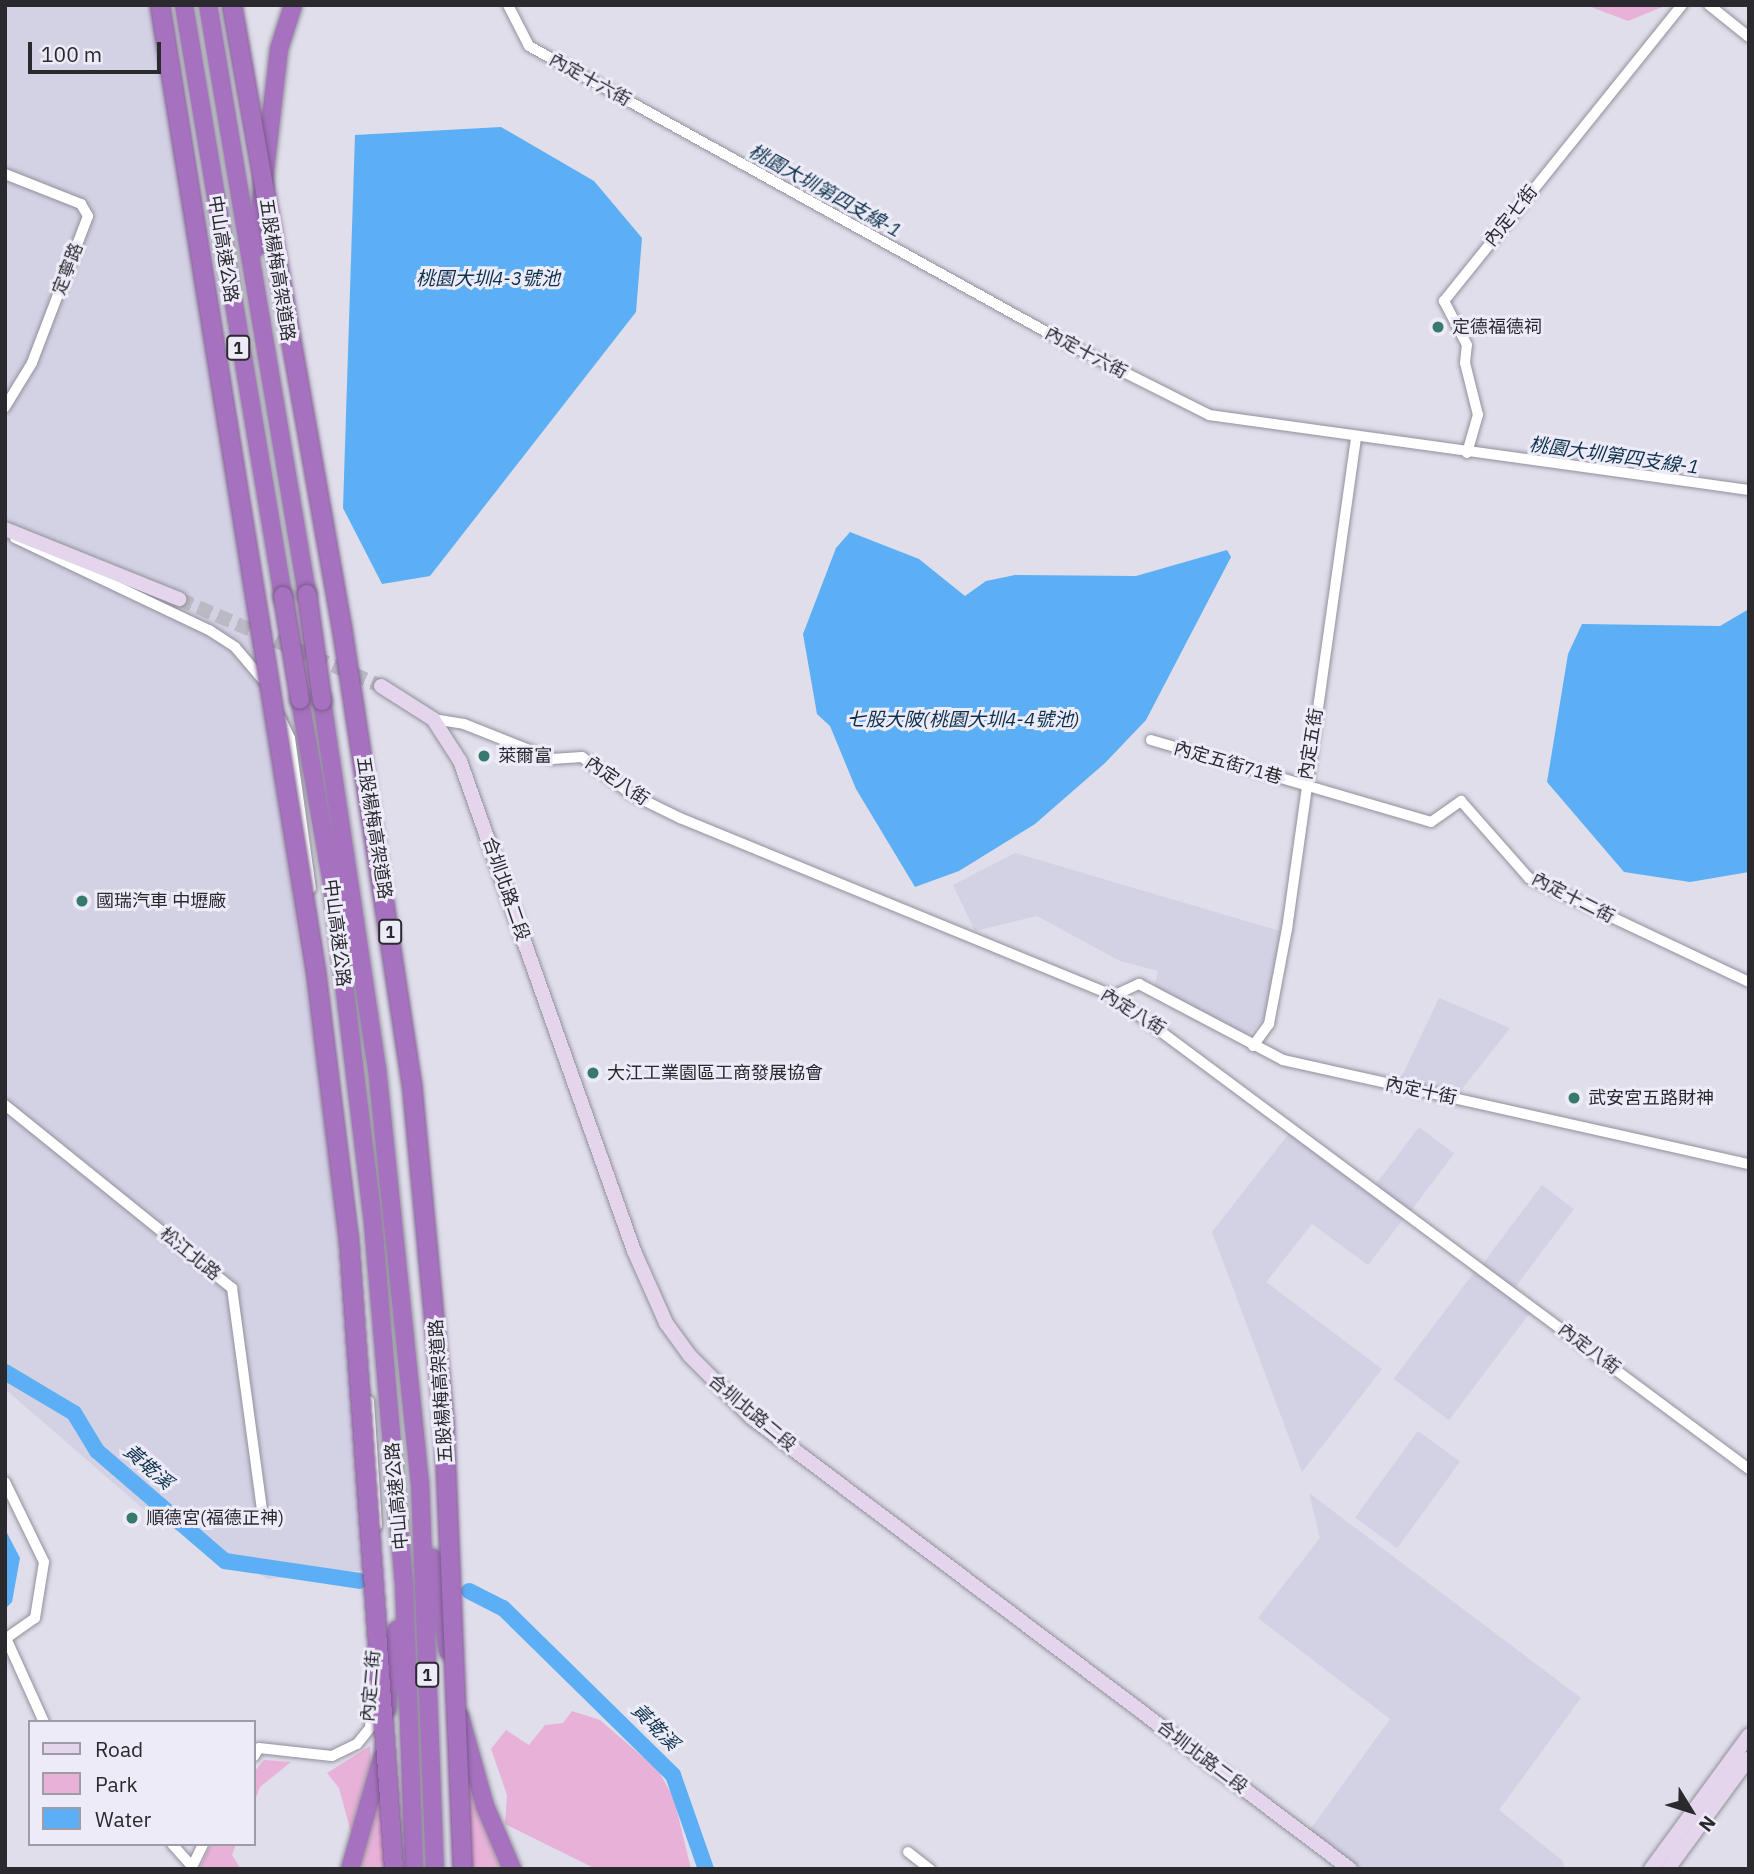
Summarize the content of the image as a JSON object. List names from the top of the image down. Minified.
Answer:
{"streets":{"highway":["中山高速公路","五股楊梅高架道路","1"],"street":["內定十六街","內定七街","定寧路","內定五街","內定五街71巷","內定八街","合圳北路二段","內定十二街","內定十街","松江北路","內定二街"]},"crossings":[["內定十六街","內定七街"],["內定十六街","內定五街"],["內定五街","內定五街71巷"],["內定五街","內定十二街"],["內定五街","內定十街"],["內定五街71巷","內定十二街"],["內定八街","合圳北路二段"],["內定八街","內定十街"]],"water":["桃園大圳第四支線-1","桃園大圳4-3號池","七股大陂(桃園大圳4-4號池)","黃墘溪"],"places":["定德福德祠","萊爾富","國瑞汽車 中壢廠","大江工業園區工商發展協會","武安宮五路財神","順德宮(福德正神)"],"legend":["Road","Park","Water"],"scale_bar":"100 m","north":"bottom right"}
